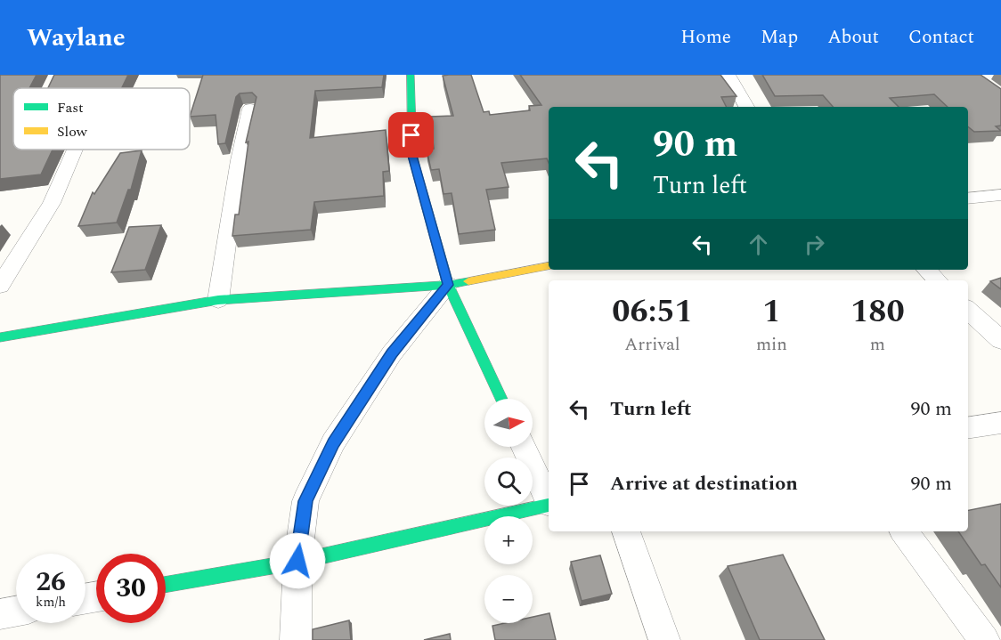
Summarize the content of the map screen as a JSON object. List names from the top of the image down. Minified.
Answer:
{"legend":["Fast","Slow"],"north":"right","page":{"header":"Waylane","nav":["Home","Map","About","Contact"],"turn":["90 m","Turn left"],"eta":["06:51","Arrival","1","min","180","m"],"list":[{"name":"Turn left","value":"90 m"},{"name":"Arrive at destination","value":"90 m"}],"map_buttons":["+","−"],"speed":"26 km/h","limit":"30"}}
